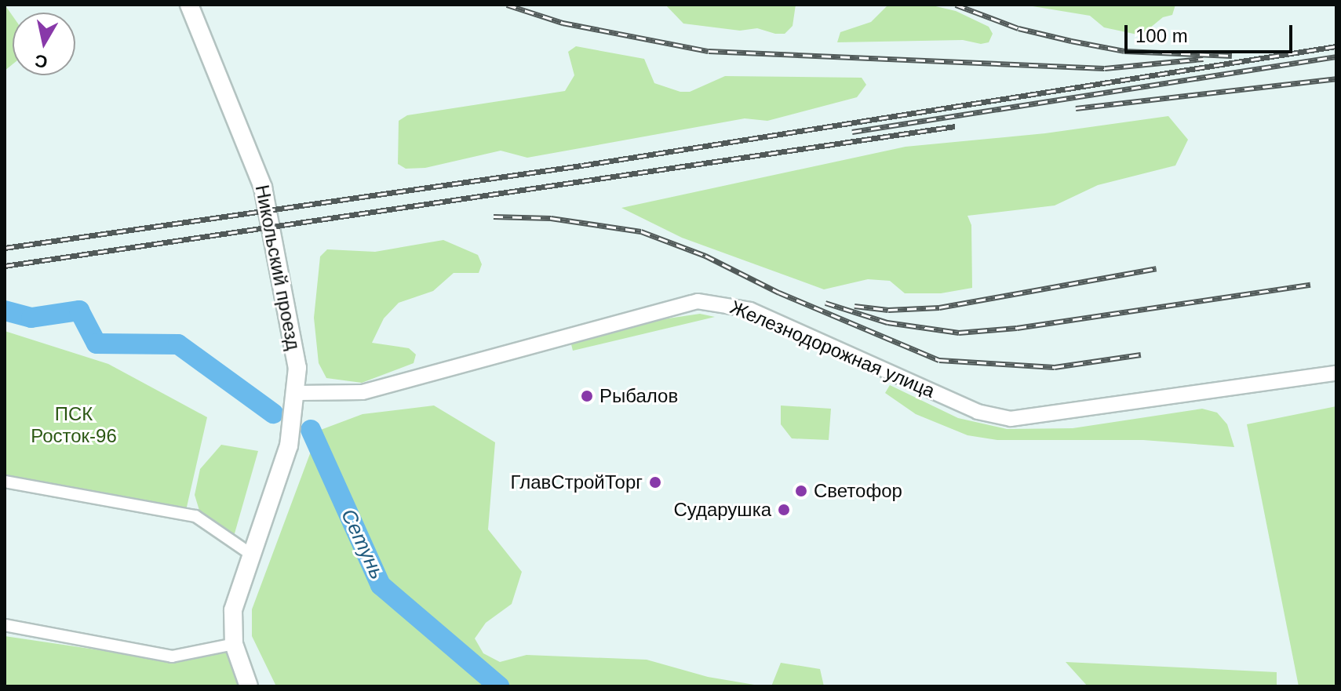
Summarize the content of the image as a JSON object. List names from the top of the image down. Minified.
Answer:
{"streets":{"main road":["Никольский проезд"],"street":["Железнодорожная улица"]},"crossings":[["Никольский проезд","Железнодорожная улица"]],"water":["Сетунь"],"parks":["ПСК Росток-96"],"places":["Рыбалов","ГлавСтройТорг","Светофор","Сударушка"],"scale_bar":"100 m","north":"bottom"}
